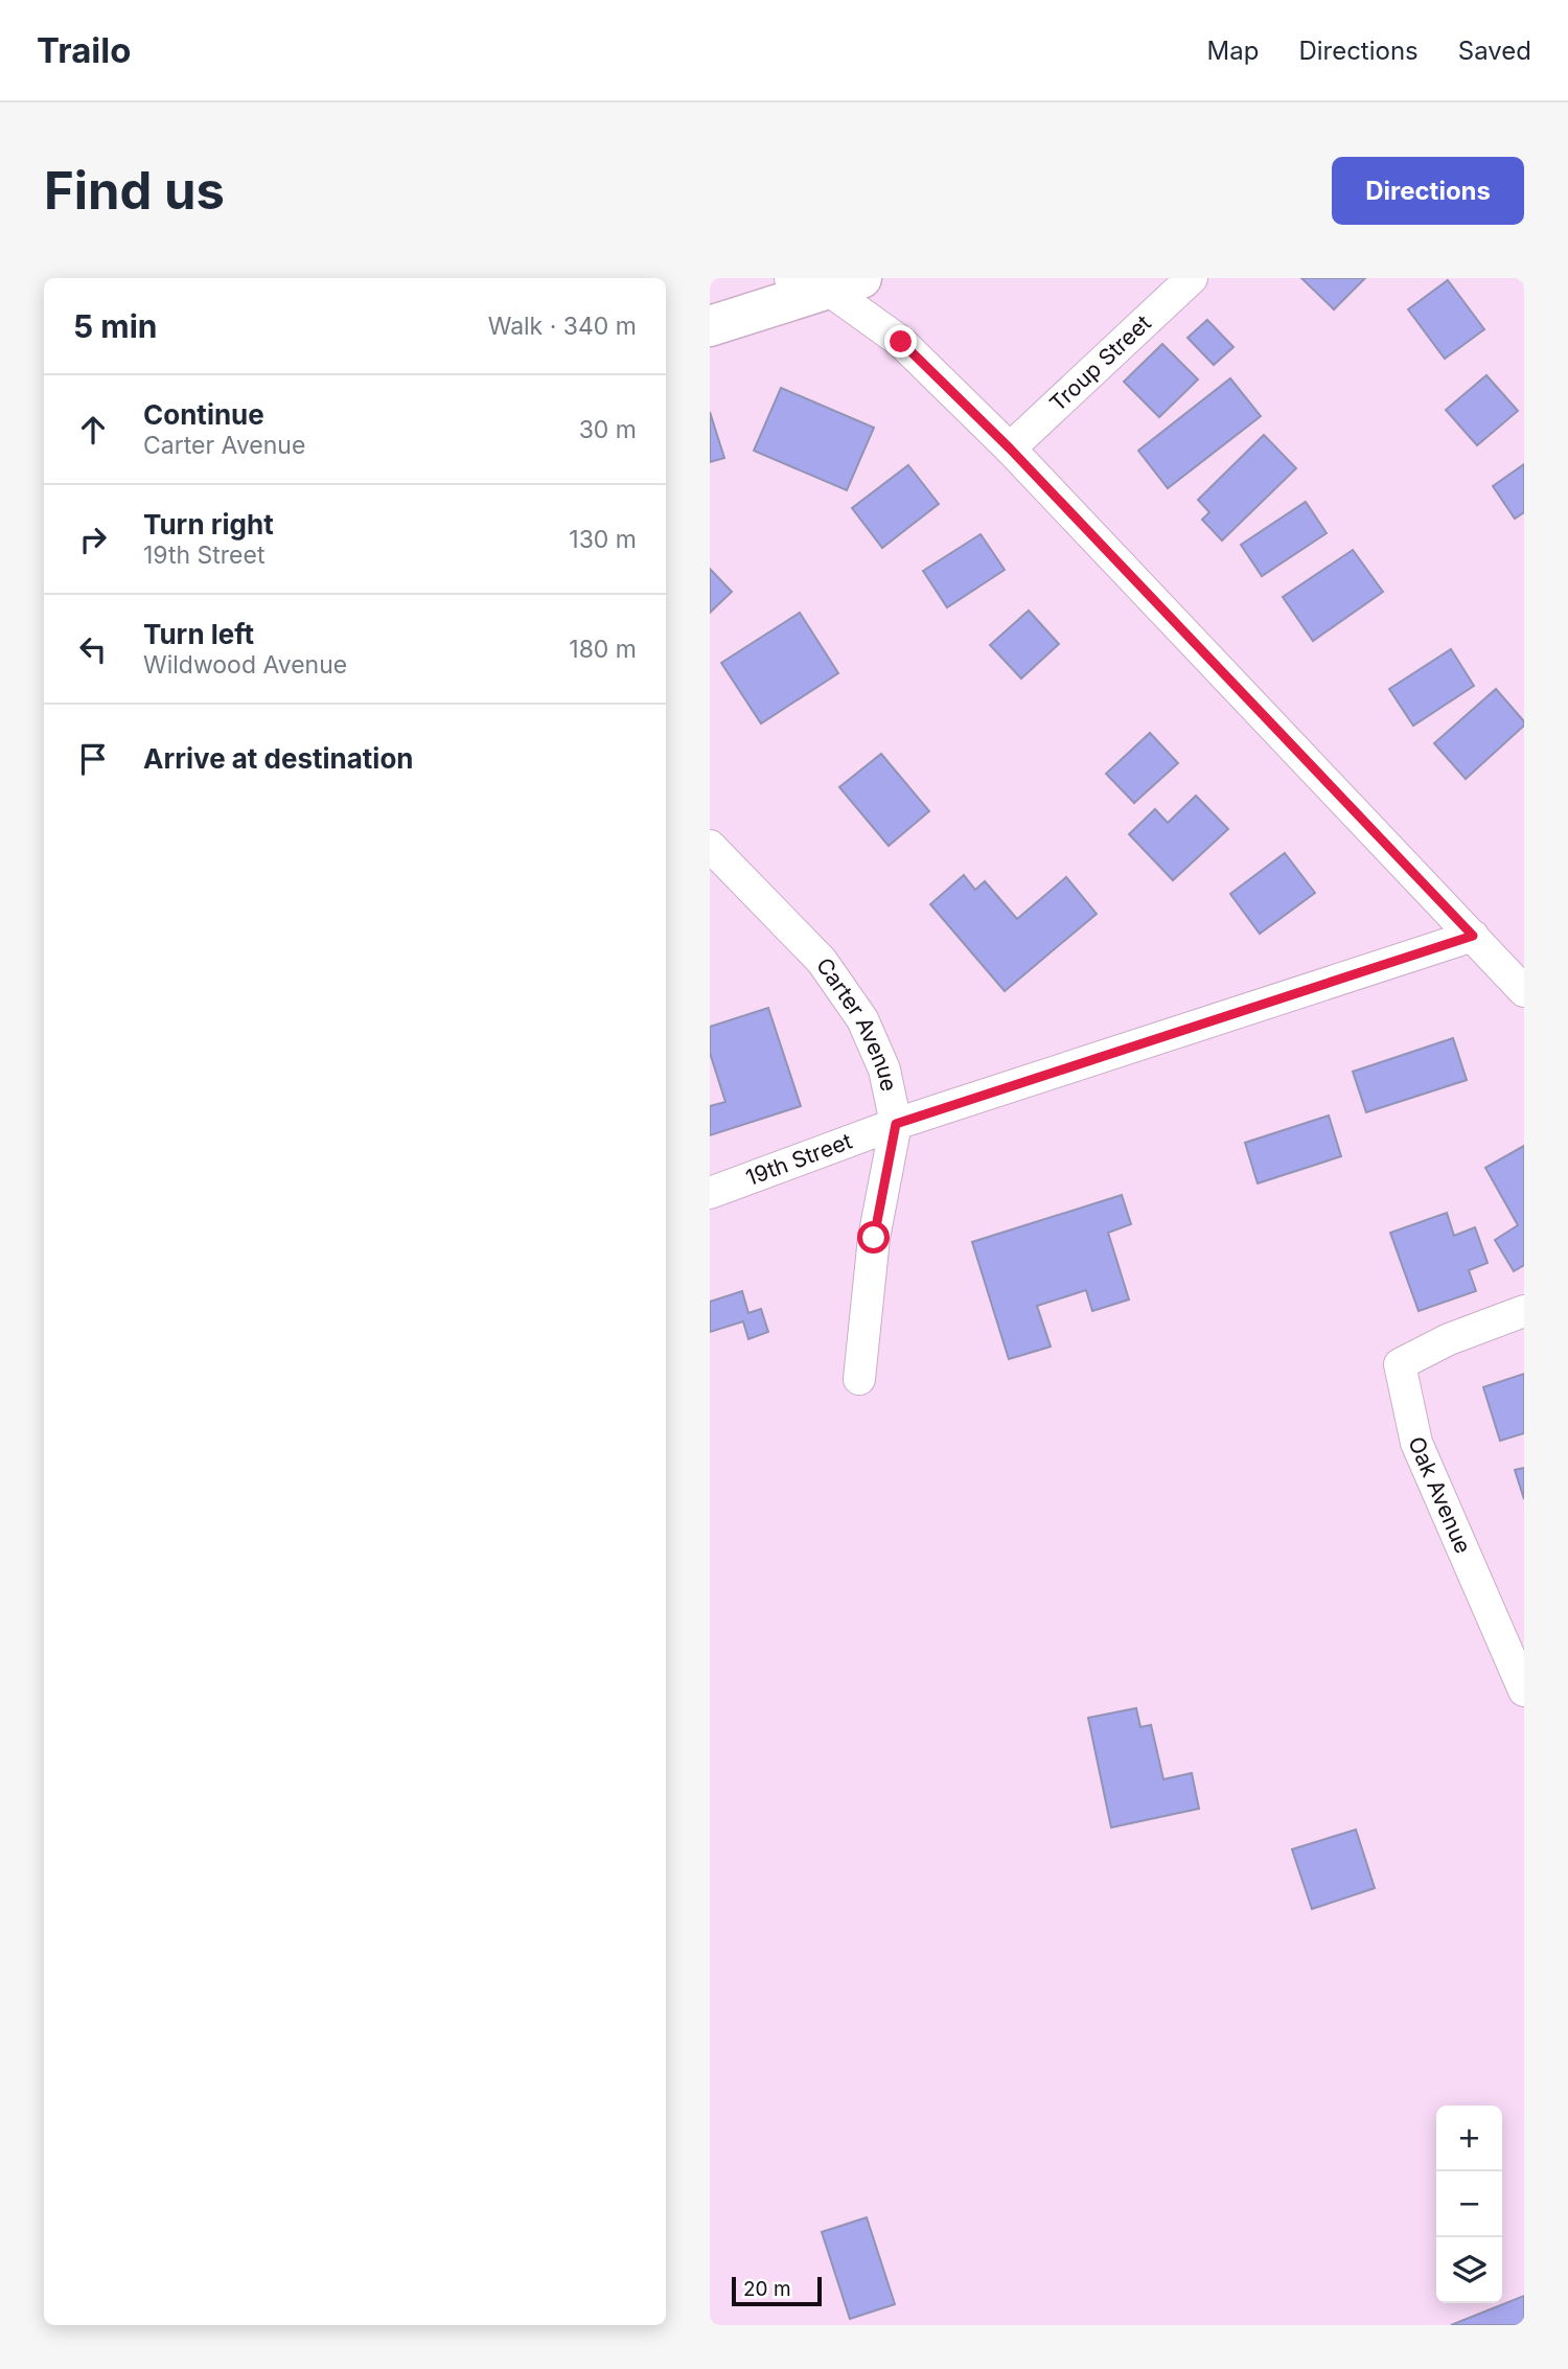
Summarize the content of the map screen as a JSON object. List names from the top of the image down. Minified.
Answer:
{"streets":{"street":["Troup Street","Carter Avenue","19th Street","Oak Avenue"]},"crossings":[["Carter Avenue","19th Street"]],"scale_bar":"20 m","page":{"header":"Trailo","nav":["Map","Directions","Saved"],"buttons":"Directions","title":"Find us","heading":["5 min","Walk · 340 m"],"list":[["Continue","Carter Avenue","30 m"],["Turn right","19th Street","130 m"],["Turn left","Wildwood Avenue","180 m"],"Arrive at destination"],"map_buttons":["+","−"],"scale":"20 m"}}
